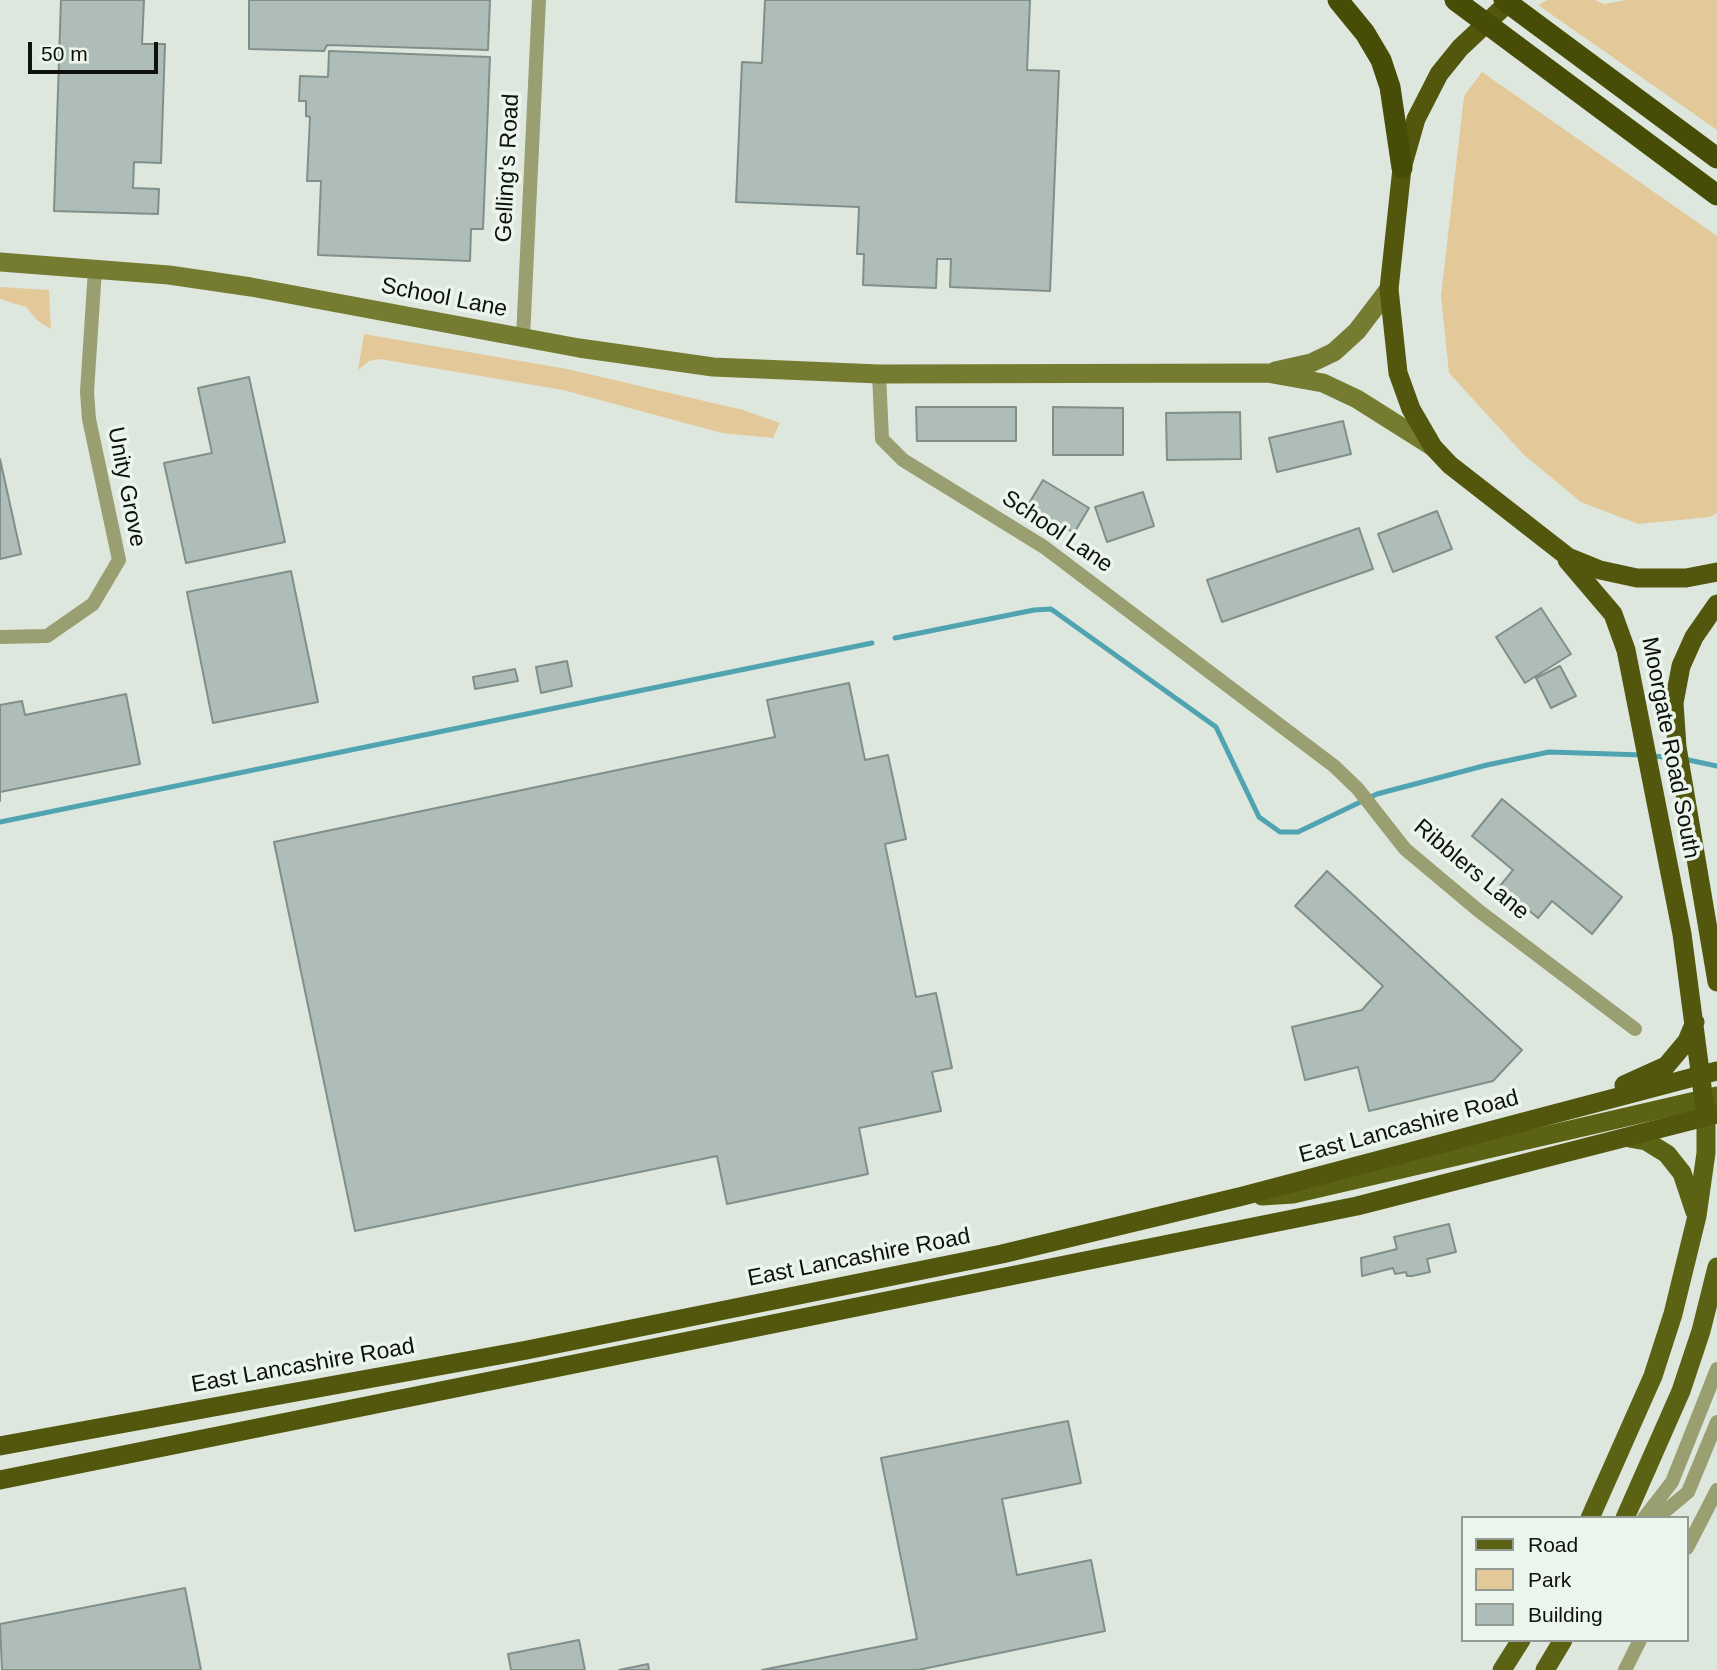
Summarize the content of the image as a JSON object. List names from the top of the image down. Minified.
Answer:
{"streets":{"highway":["Moorgate Road South","East Lancashire Road"],"main road":["School Lane"],"street":["Gelling's Road","Unity Grove","Ribblers Lane"]},"crossings":[["Gelling's Road","School Lane"],["School Lane","Unity Grove"],["School Lane","Ribblers Lane"],["Moorgate Road South","East Lancashire Road"]],"legend":["Road","Park","Building"],"scale_bar":"50 m"}
